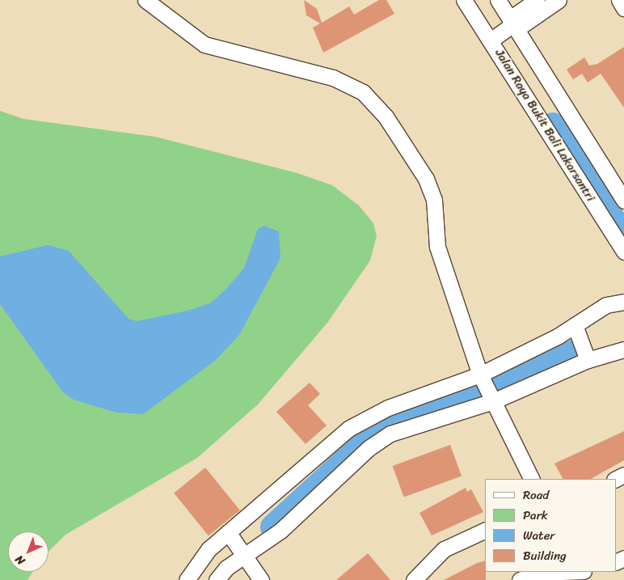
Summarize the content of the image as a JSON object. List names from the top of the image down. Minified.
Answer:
{"streets":{"street":["Jalan Raya Bukit Bali Lakarsantri"]},"legend":["Road","Park","Water","Building"],"north":"bottom left"}
